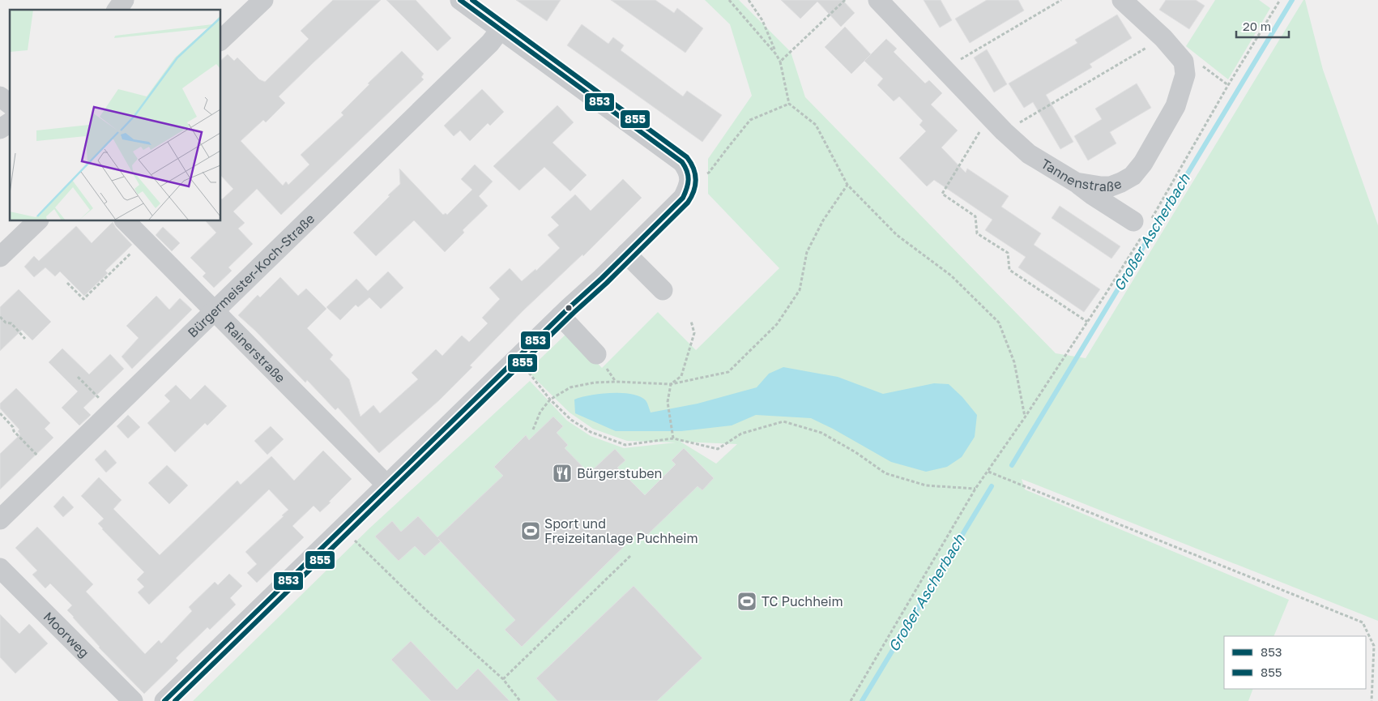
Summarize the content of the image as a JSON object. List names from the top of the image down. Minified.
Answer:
{"streets":{"street":["Tannenstraße","Bürgermeister-Koch-Straße","Rainerstraße","Moorweg"]},"crossings":[["Bürgermeister-Koch-Straße","Rainerstraße"]],"water":["Großer Ascherbach"],"places":{"restaurant":["Bürgerstuben"],"sports":["Sport und Freizeitanlage Puchheim","TC Puchheim"]},"lines":["transit line 853","transit line 855"],"legend":["853","855"],"scale_bar":"20 m"}
